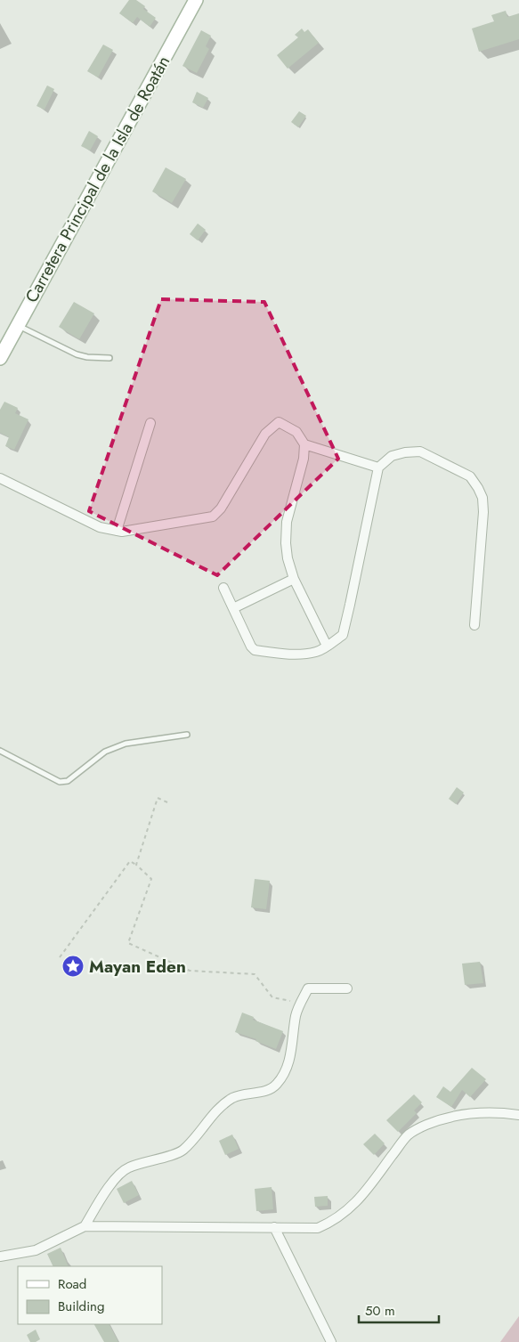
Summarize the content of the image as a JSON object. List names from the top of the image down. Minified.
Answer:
{"streets":{"main road":["Carretera Principal de la Isla de Roatán"]},"places":{"place":["Mayan Eden"]},"legend":["Road","Building"],"scale_bar":"50 m"}
